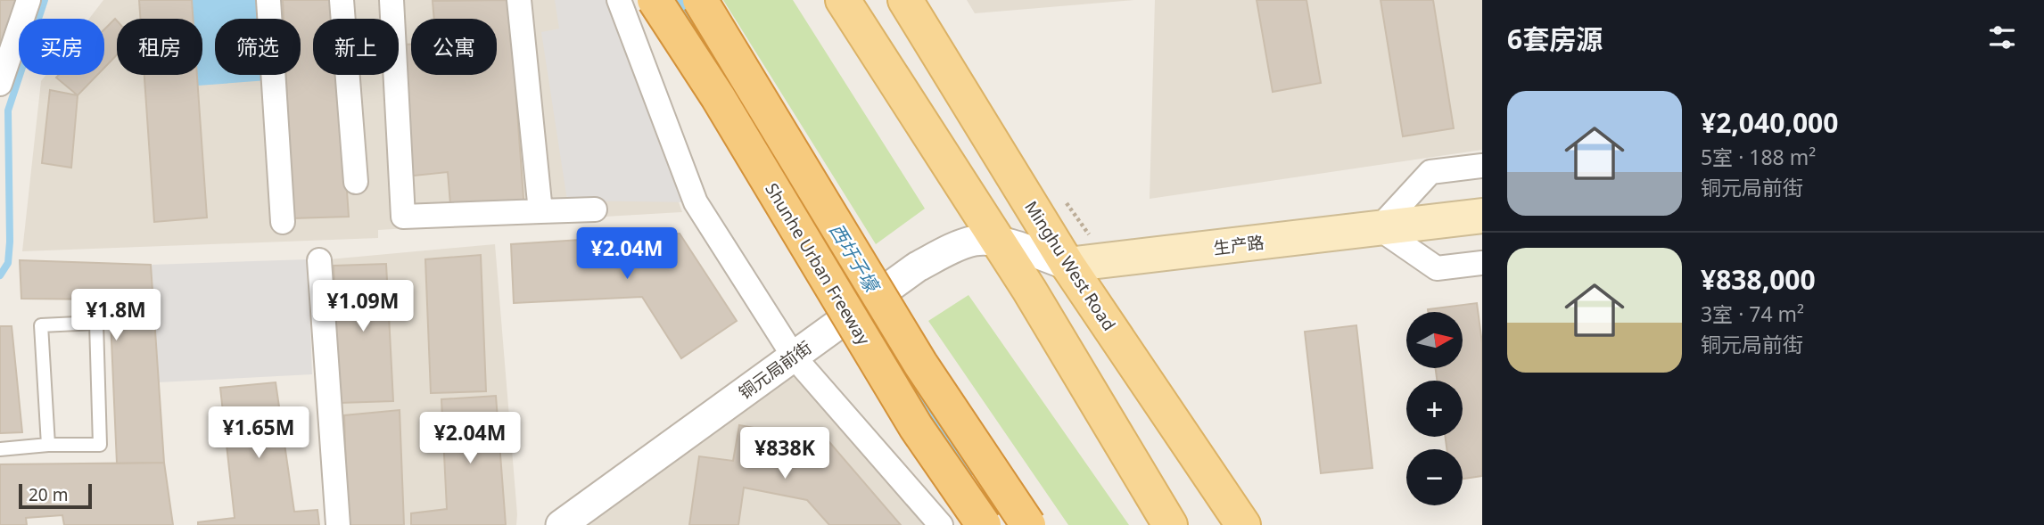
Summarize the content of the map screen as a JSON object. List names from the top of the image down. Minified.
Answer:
{"streets":{"highway":["Shunhe Urban Freeway"],"main road":["生产路","Minghu West Road"],"street":["铜元局前街"]},"crossings":[["生产路","Minghu West Road"],["生产路","铜元局前街"]],"water":["西圩子壕"],"scale_bar":"20 m","north":"right","page":{"heading":"6套房源","chip":["买房","租房","筛选","新上","公寓"],"list":[{"name":"¥2,040,000","note":"5室 · 188 m² · 铜元局前街"},{"name":"¥838,000","note":"3室 · 74 m² · 铜元局前街"}],"price":["¥2.04M","¥1.09M","¥1.8M","¥1.65M","¥2.04M","¥838K"],"map_buttons":["+","−"],"scale":"20 m"}}
